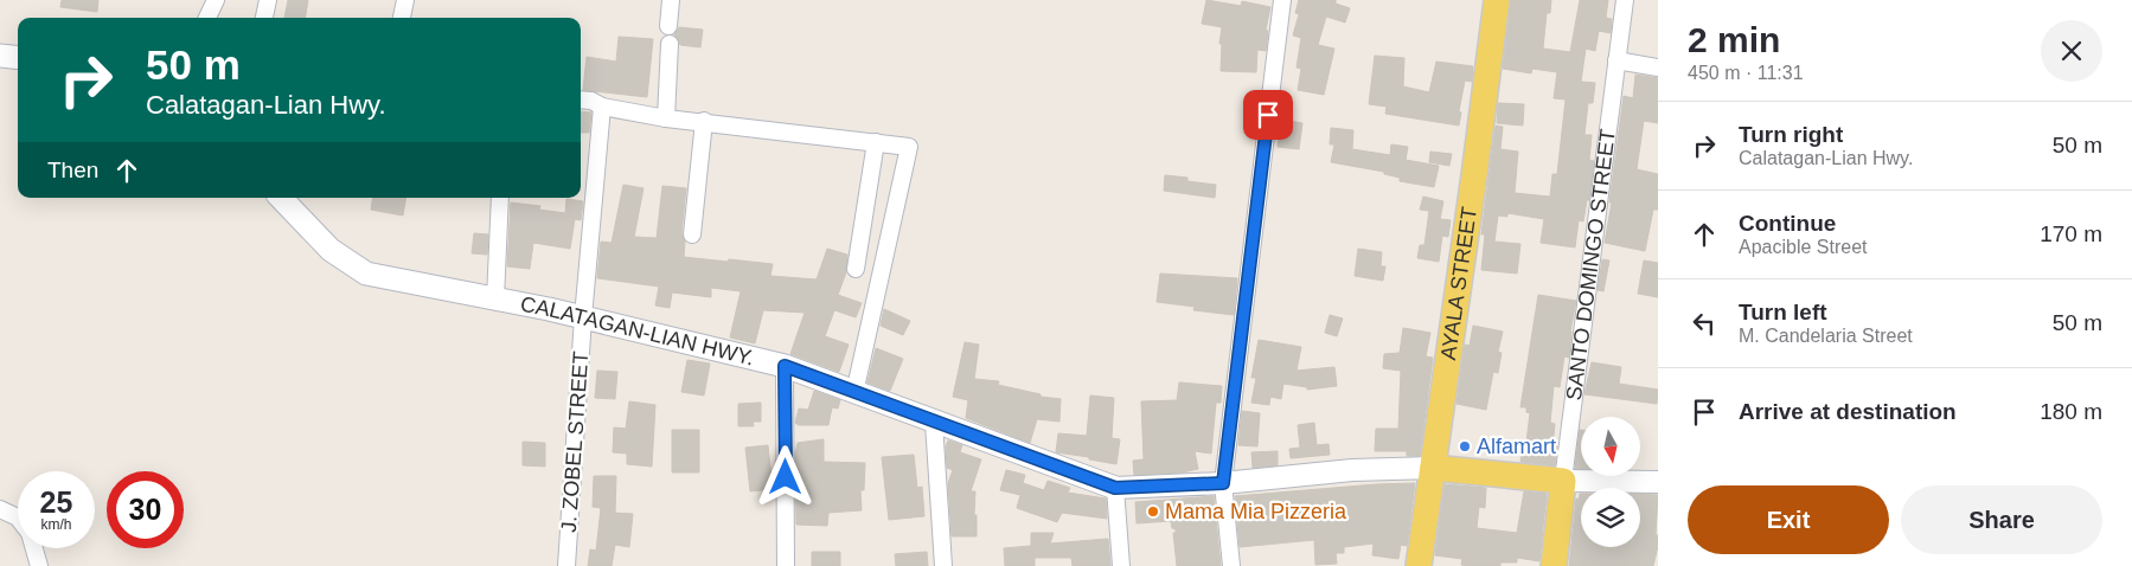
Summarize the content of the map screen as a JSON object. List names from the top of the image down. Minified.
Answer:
{"streets":{"main road":["SANTO DOMINGO STREET","AYALA STREET","CALATAGAN-LIAN HWY."],"street":["J. ZOBEL STREET"]},"crossings":[["CALATAGAN-LIAN HWY.","J. ZOBEL STREET"]],"places":["Alfamart","Mama Mia Pizzeria"],"north":"bottom","page":{"heading":["2 min","450 m · 11:31"],"turn":["50 m","Calatagan-Lian Hwy."],"list":[{"name":"Turn right","note":"Calatagan-Lian Hwy.","value":"50 m"},{"name":"Continue","note":"Apacible Street","value":"170 m"},{"name":"Turn left","note":"M. Candelaria Street","value":"50 m"},{"name":"Arrive at destination","value":"180 m"}],"then":"Then","speed":"25 km/h","limit":"30","buttons":["Exit","Share"]}}
